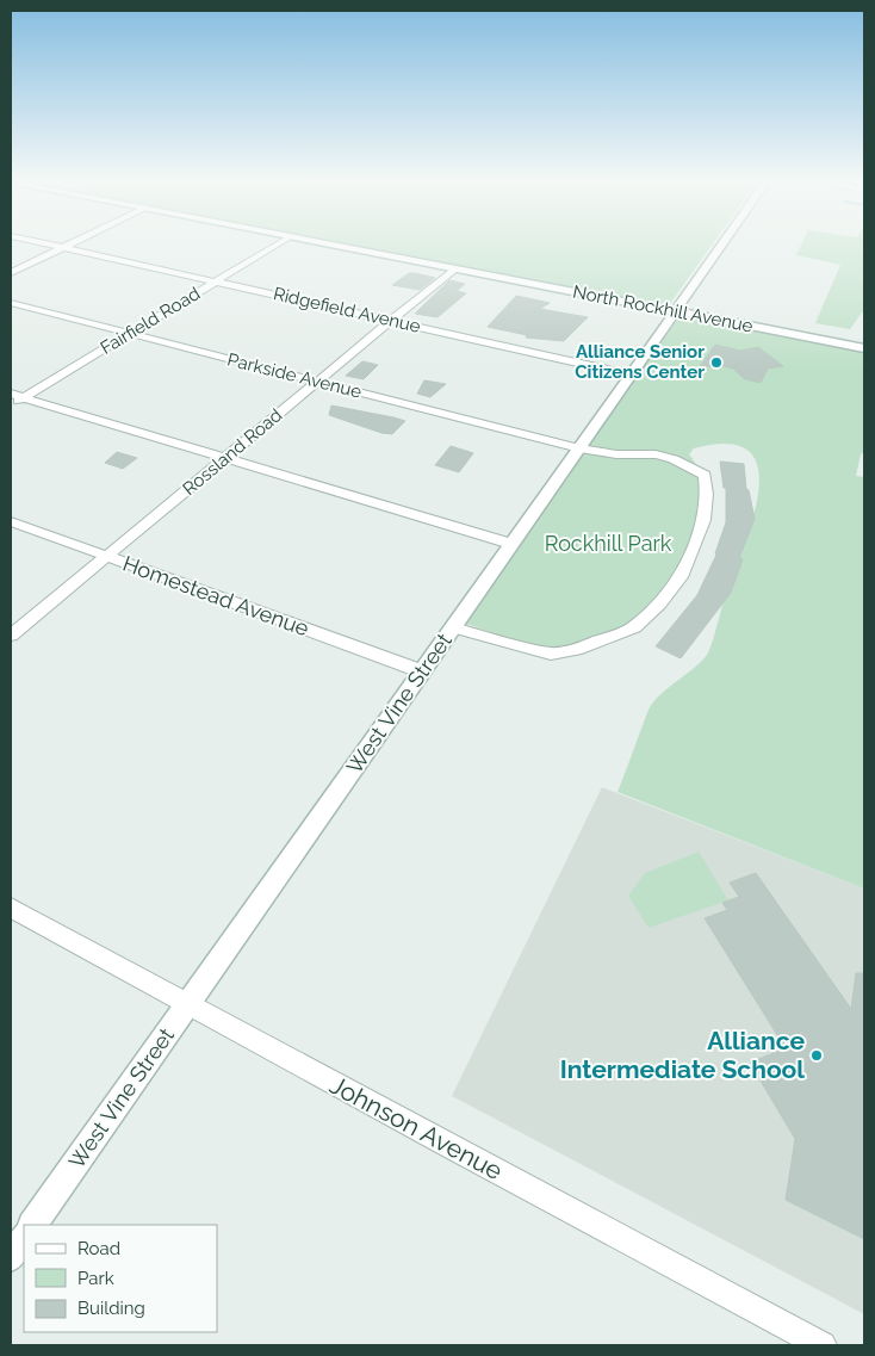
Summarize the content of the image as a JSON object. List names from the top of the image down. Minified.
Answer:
{"streets":{"street":["North Rockhill Avenue","Ridgefield Avenue","Fairfield Road","Parkside Avenue","Rossland Road","Homestead Avenue","West Vine Street","Johnson Avenue"]},"crossings":[["North Rockhill Avenue","Rossland Road"],["North Rockhill Avenue","West Vine Street"],["Ridgefield Avenue","Fairfield Road"],["Ridgefield Avenue","Rossland Road"],["Ridgefield Avenue","West Vine Street"],["Fairfield Road","Parkside Avenue"],["Parkside Avenue","Rossland Road"],["Parkside Avenue","West Vine Street"],["Rossland Road","Homestead Avenue"],["Homestead Avenue","West Vine Street"],["West Vine Street","Johnson Avenue"]],"parks":["Rockhill Park"],"places":["Alliance Senior Citizens Center","Alliance Intermediate School"],"legend":["Road","Park","Building"]}
